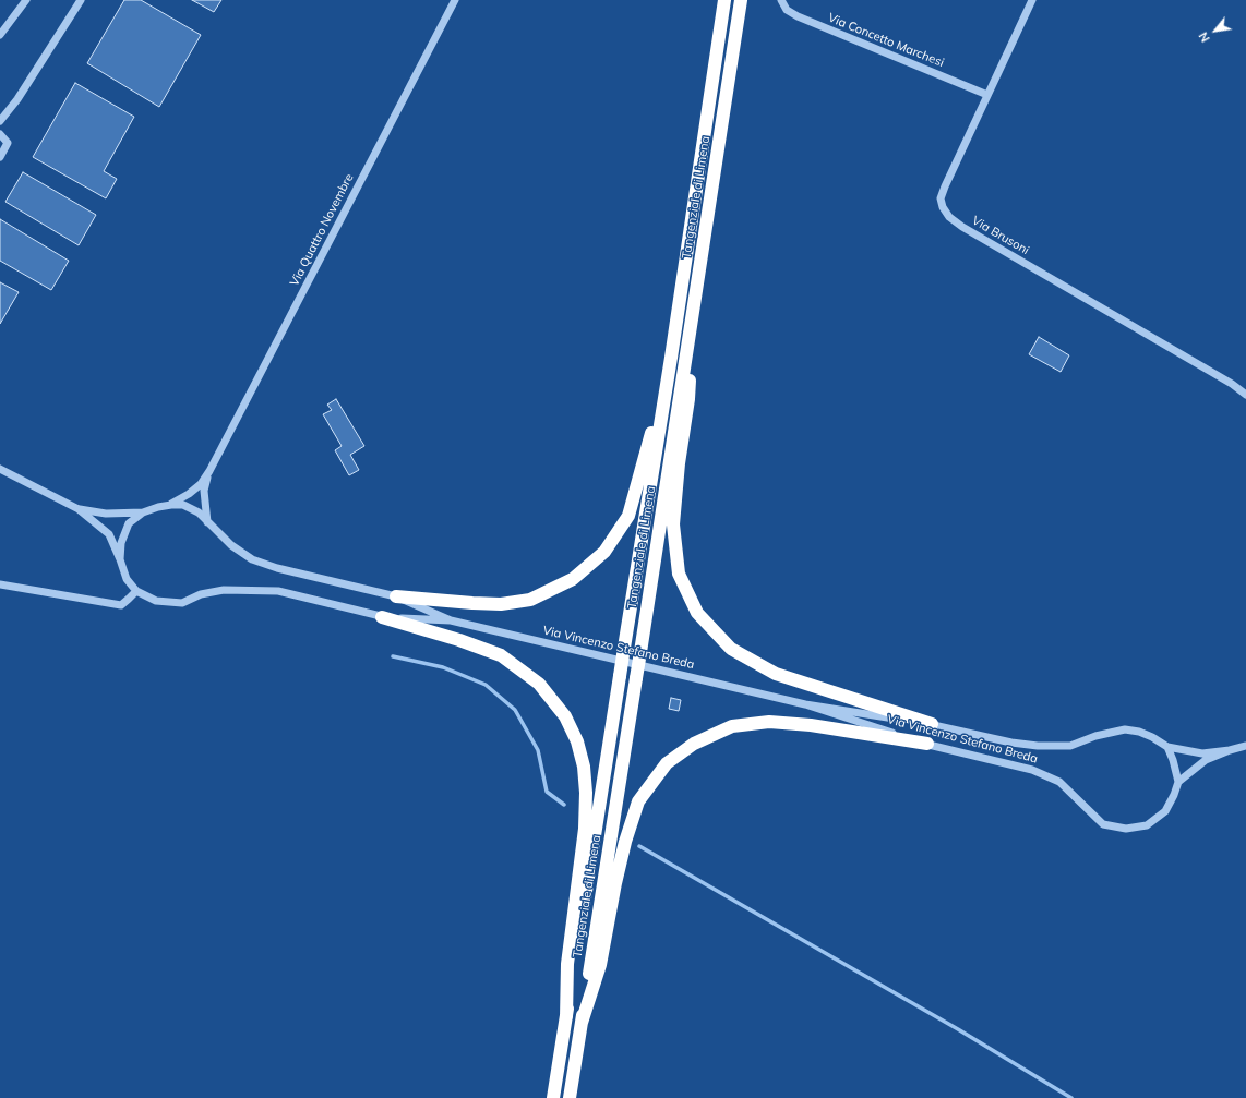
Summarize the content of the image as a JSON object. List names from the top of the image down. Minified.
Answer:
{"streets":{"highway":["Tangenziale di Limena"],"street":["Via Concetto Marchesi","Via Quattro Novembre","Via Brusoni","Via Vincenzo Stefano Breda"]},"crossings":[["Via Concetto Marchesi","Via Brusoni"],["Via Quattro Novembre","Via Vincenzo Stefano Breda"]],"north":"bottom left"}
